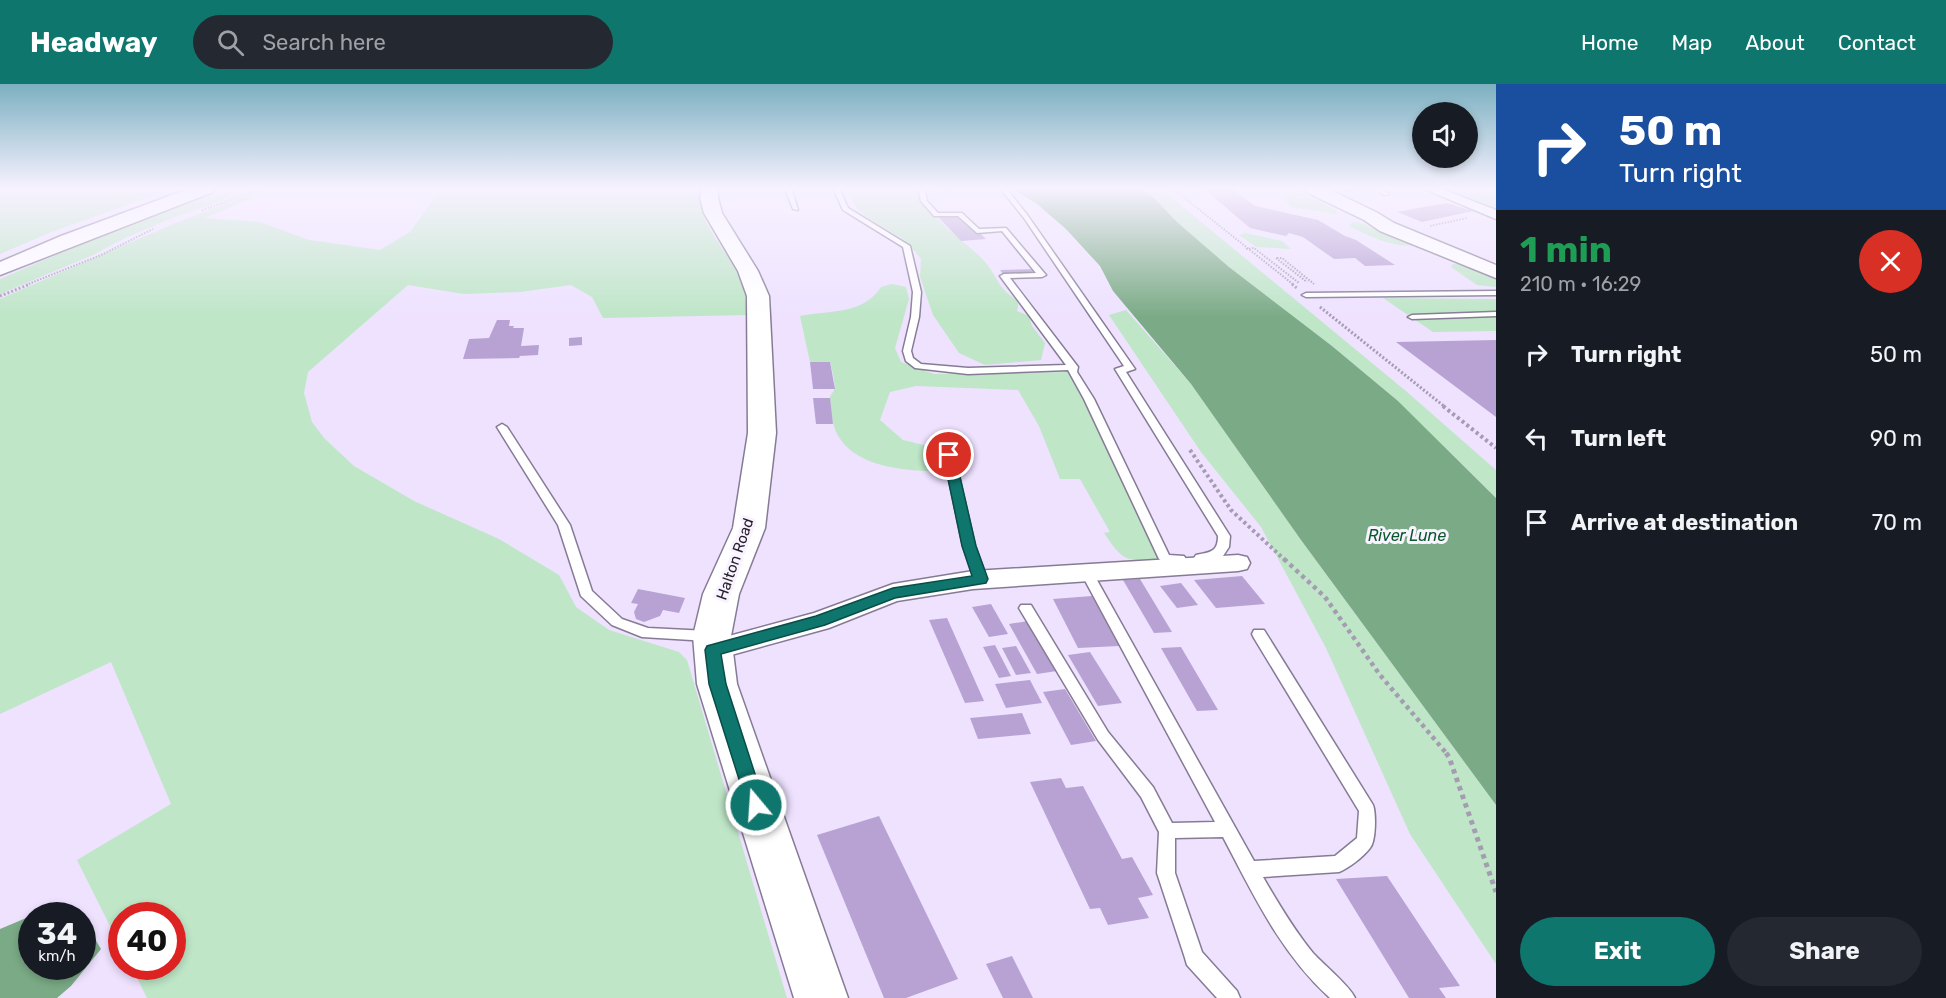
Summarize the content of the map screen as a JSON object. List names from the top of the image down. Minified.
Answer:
{"streets":{"main road":["Halton Road"]},"water":["River Lune"],"page":{"header":"Headway","search":"Search here","nav":["Home","Map","About","Contact"],"turn":["50 m","Turn right"],"heading":["1 min","210 m · 16:29"],"list":[{"name":"Turn right","value":"50 m"},{"name":"Turn left","value":"90 m"},{"name":"Arrive at destination","value":"70 m"}],"speed":"34 km/h","limit":"40","buttons":["Exit","Share"]}}
